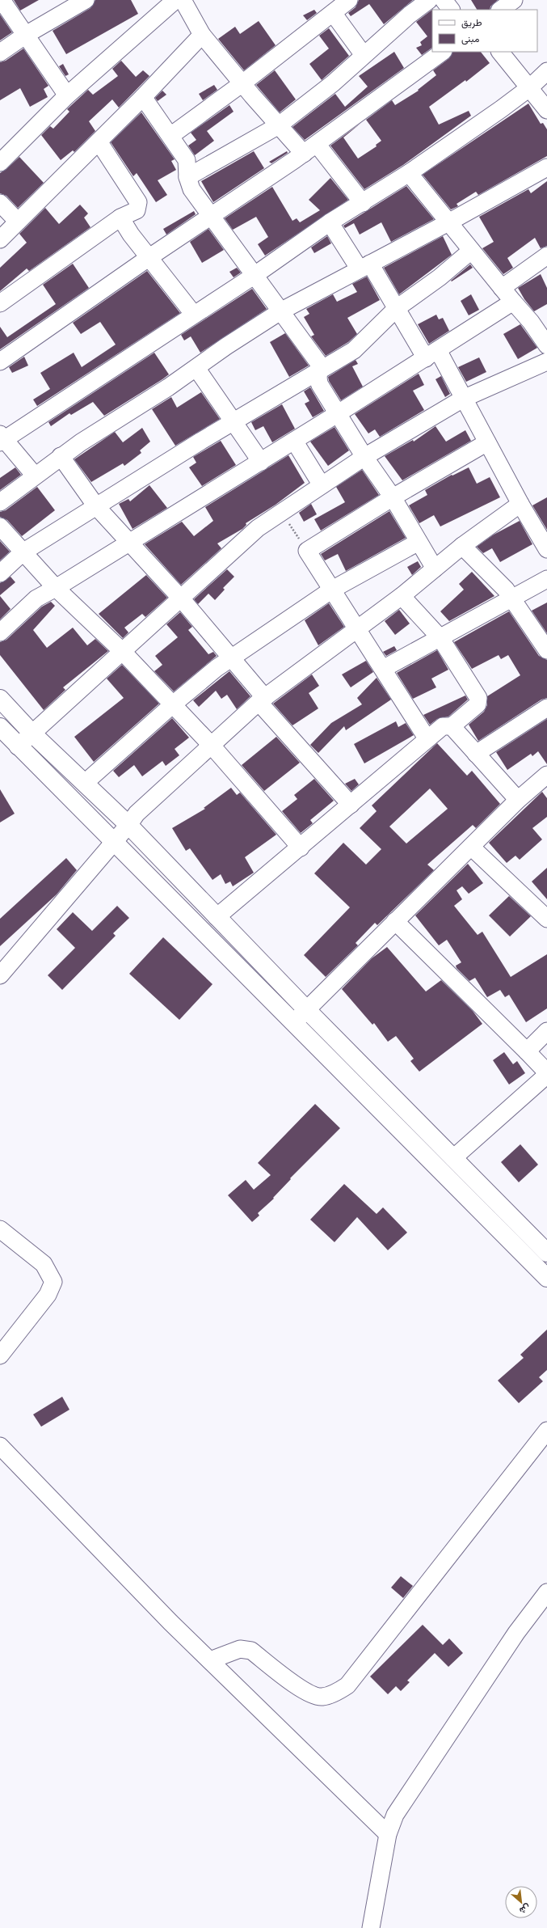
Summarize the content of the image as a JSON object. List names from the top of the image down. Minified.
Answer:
{"legend":["طريق","مبنى"],"north":"bottom right"}
